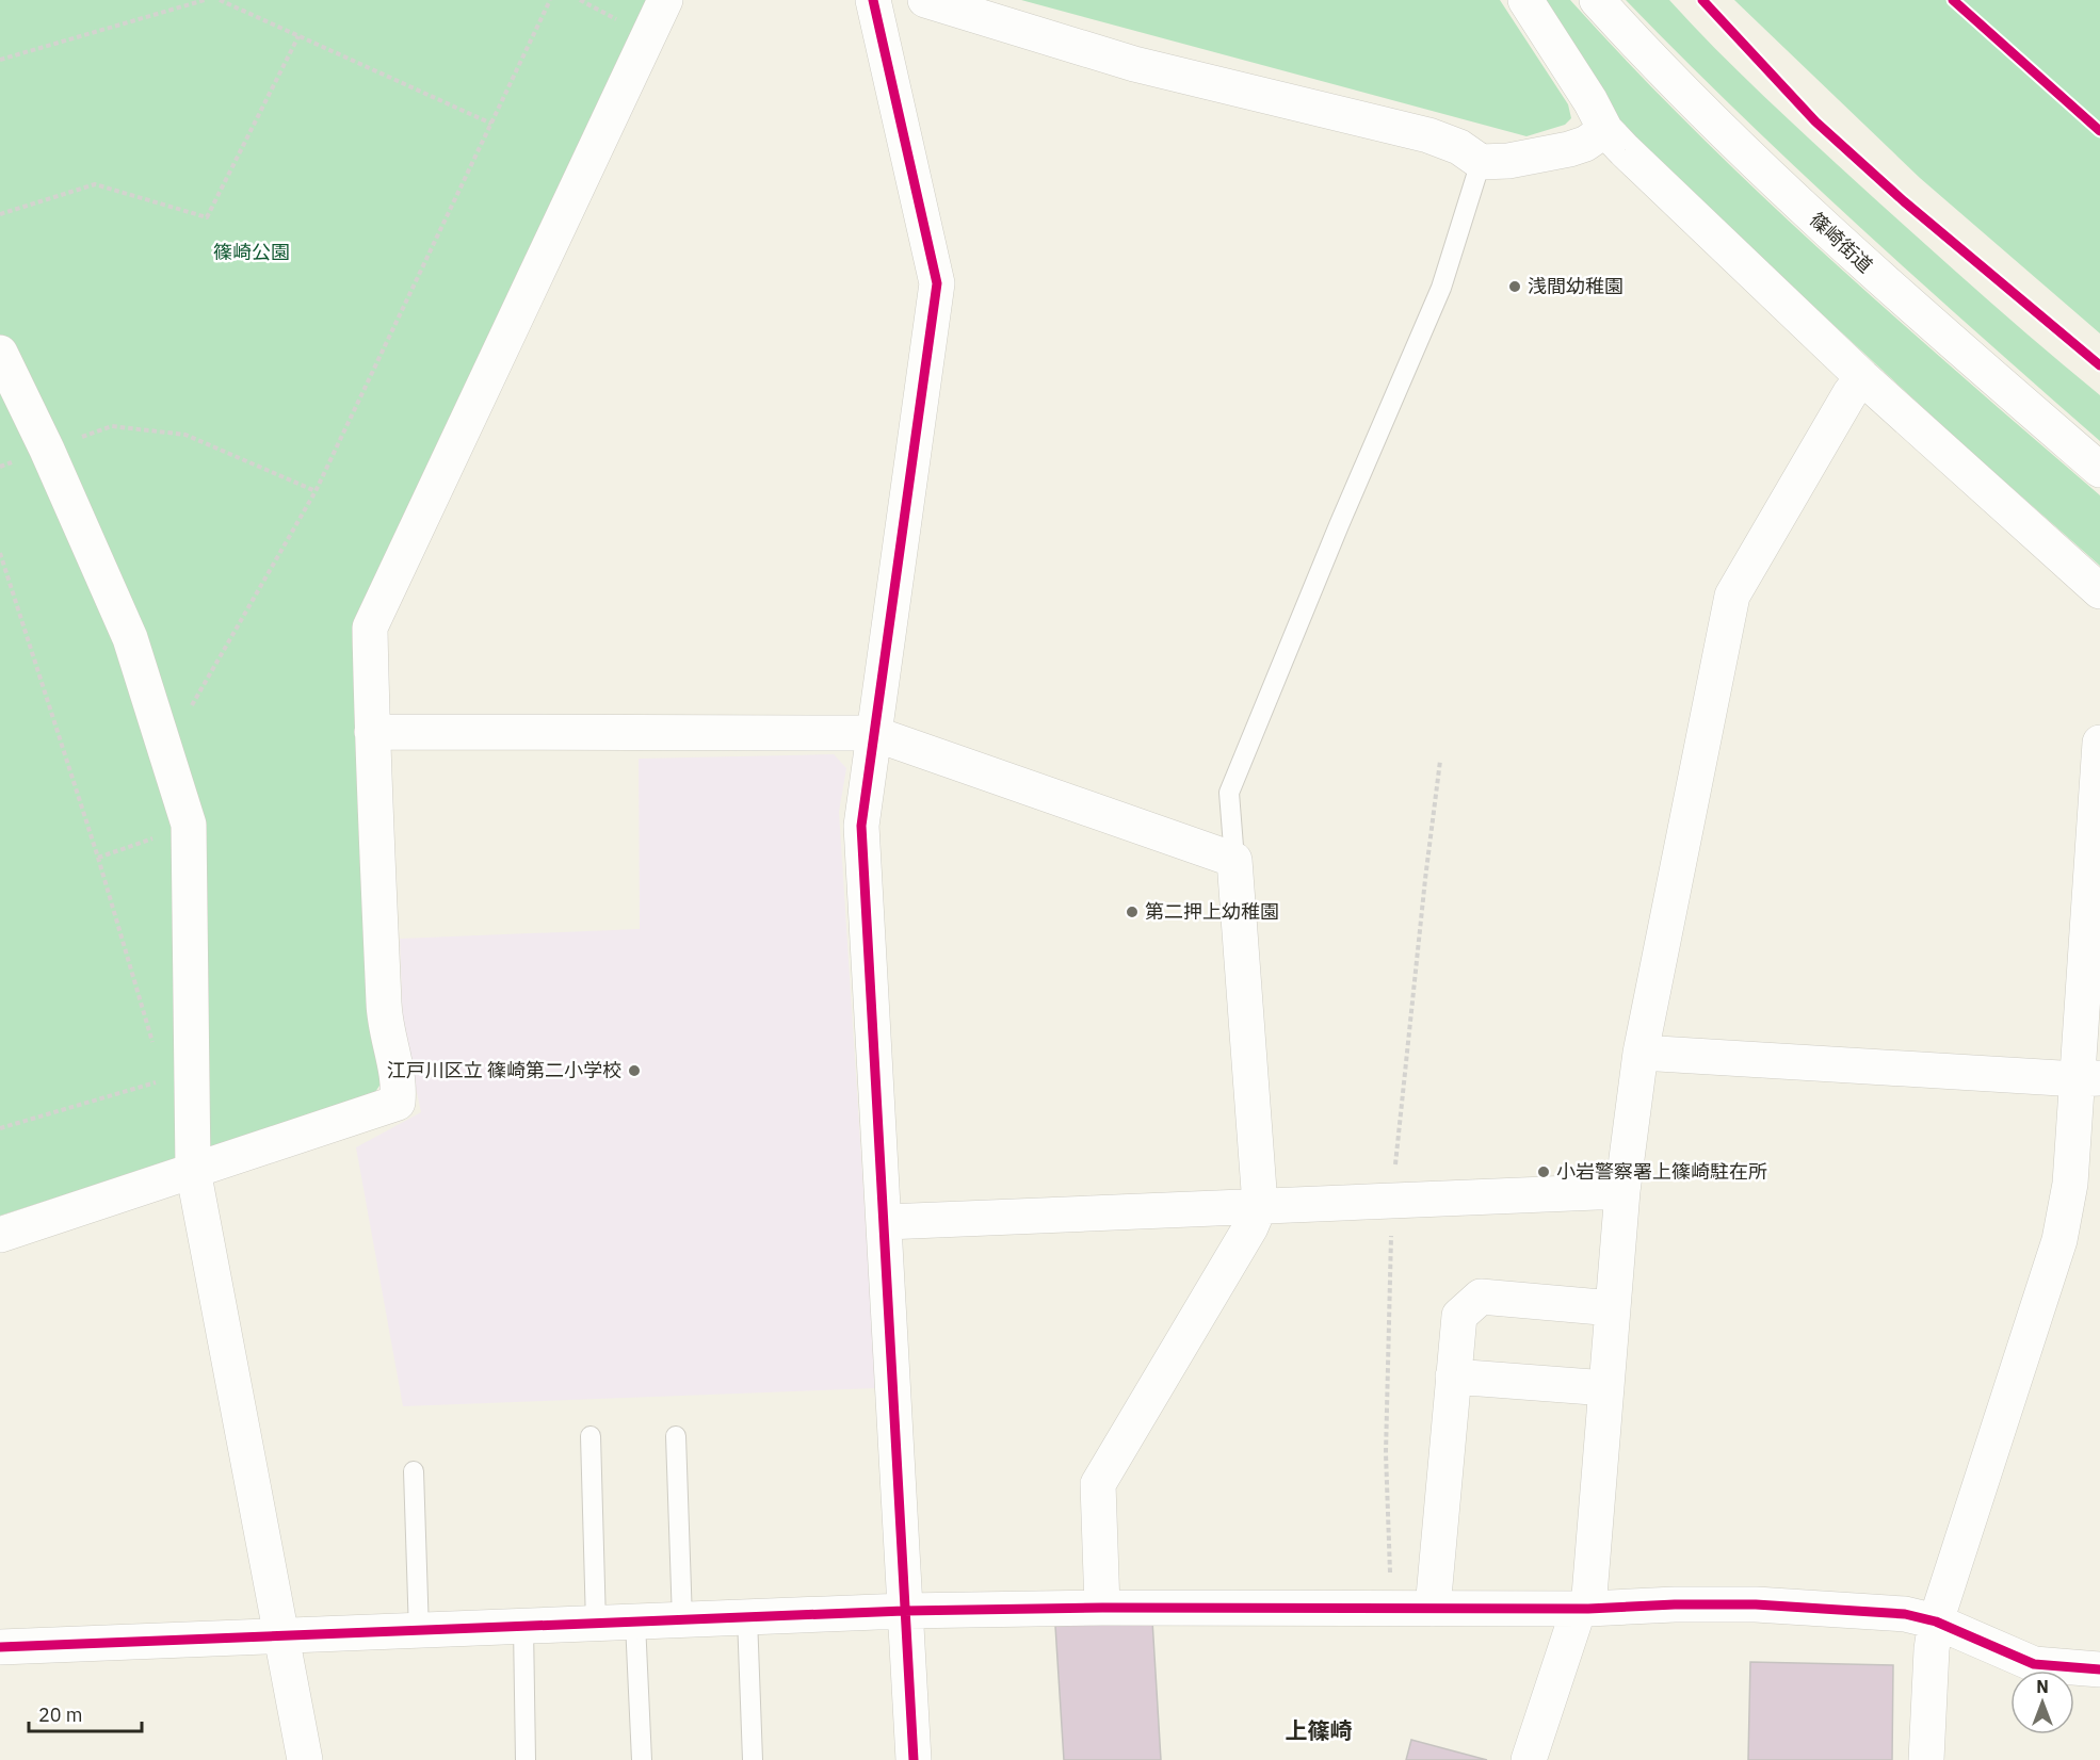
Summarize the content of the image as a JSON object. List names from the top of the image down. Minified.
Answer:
{"streets":{"street":["篠崎街道"]},"districts":["上篠崎"],"parks":["篠崎公園"],"places":["浅間幼稚園","第二押上幼稚園","江戸川区立 篠崎第二小学校","小岩警察署上篠崎駐在所"],"scale_bar":"20 m","north":"top"}
